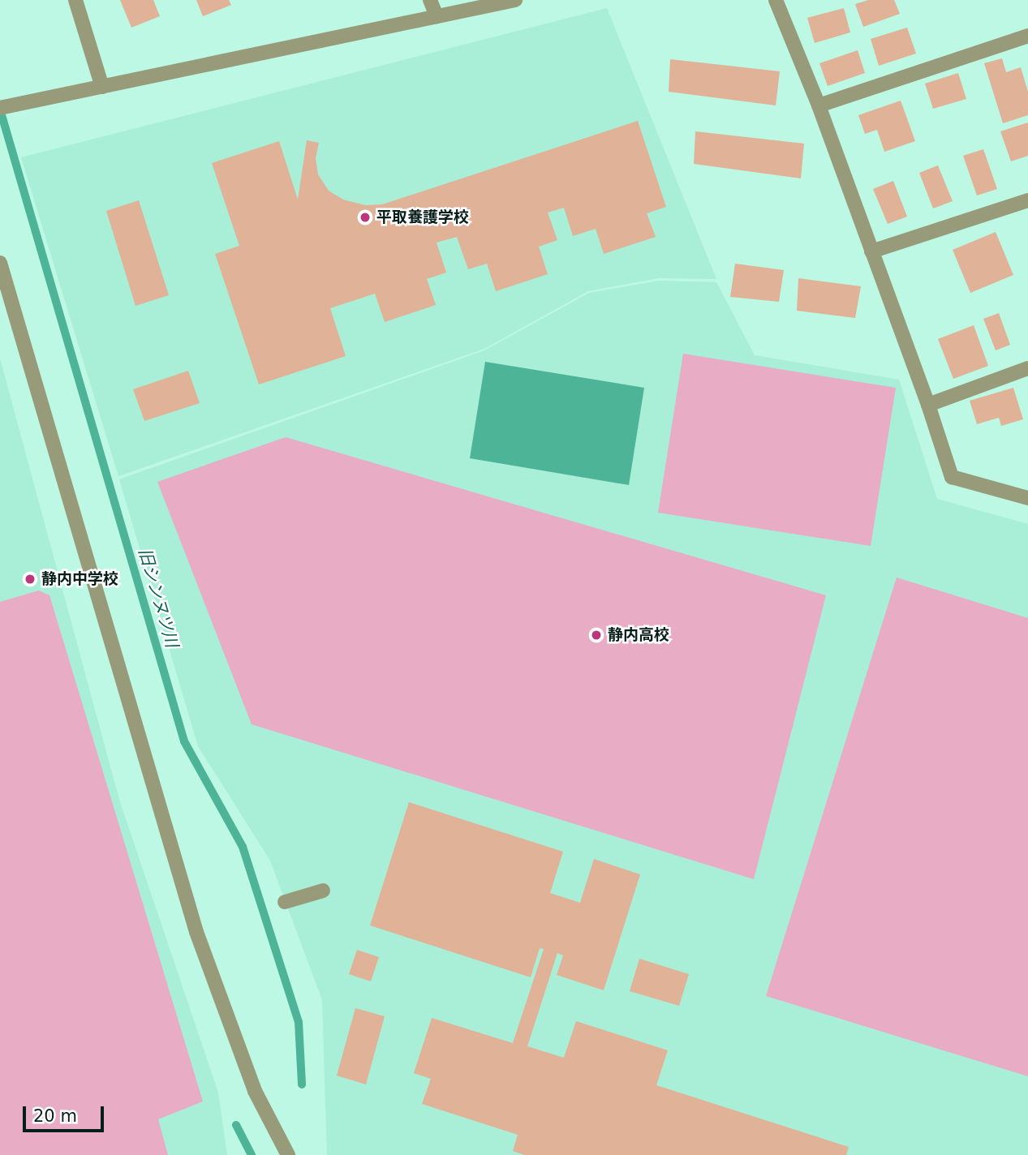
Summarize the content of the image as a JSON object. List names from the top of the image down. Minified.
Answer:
{"water":["旧シンヌツ川"],"places":["平取養護学校","静内中学校","静内高校"],"scale_bar":"20 m"}
